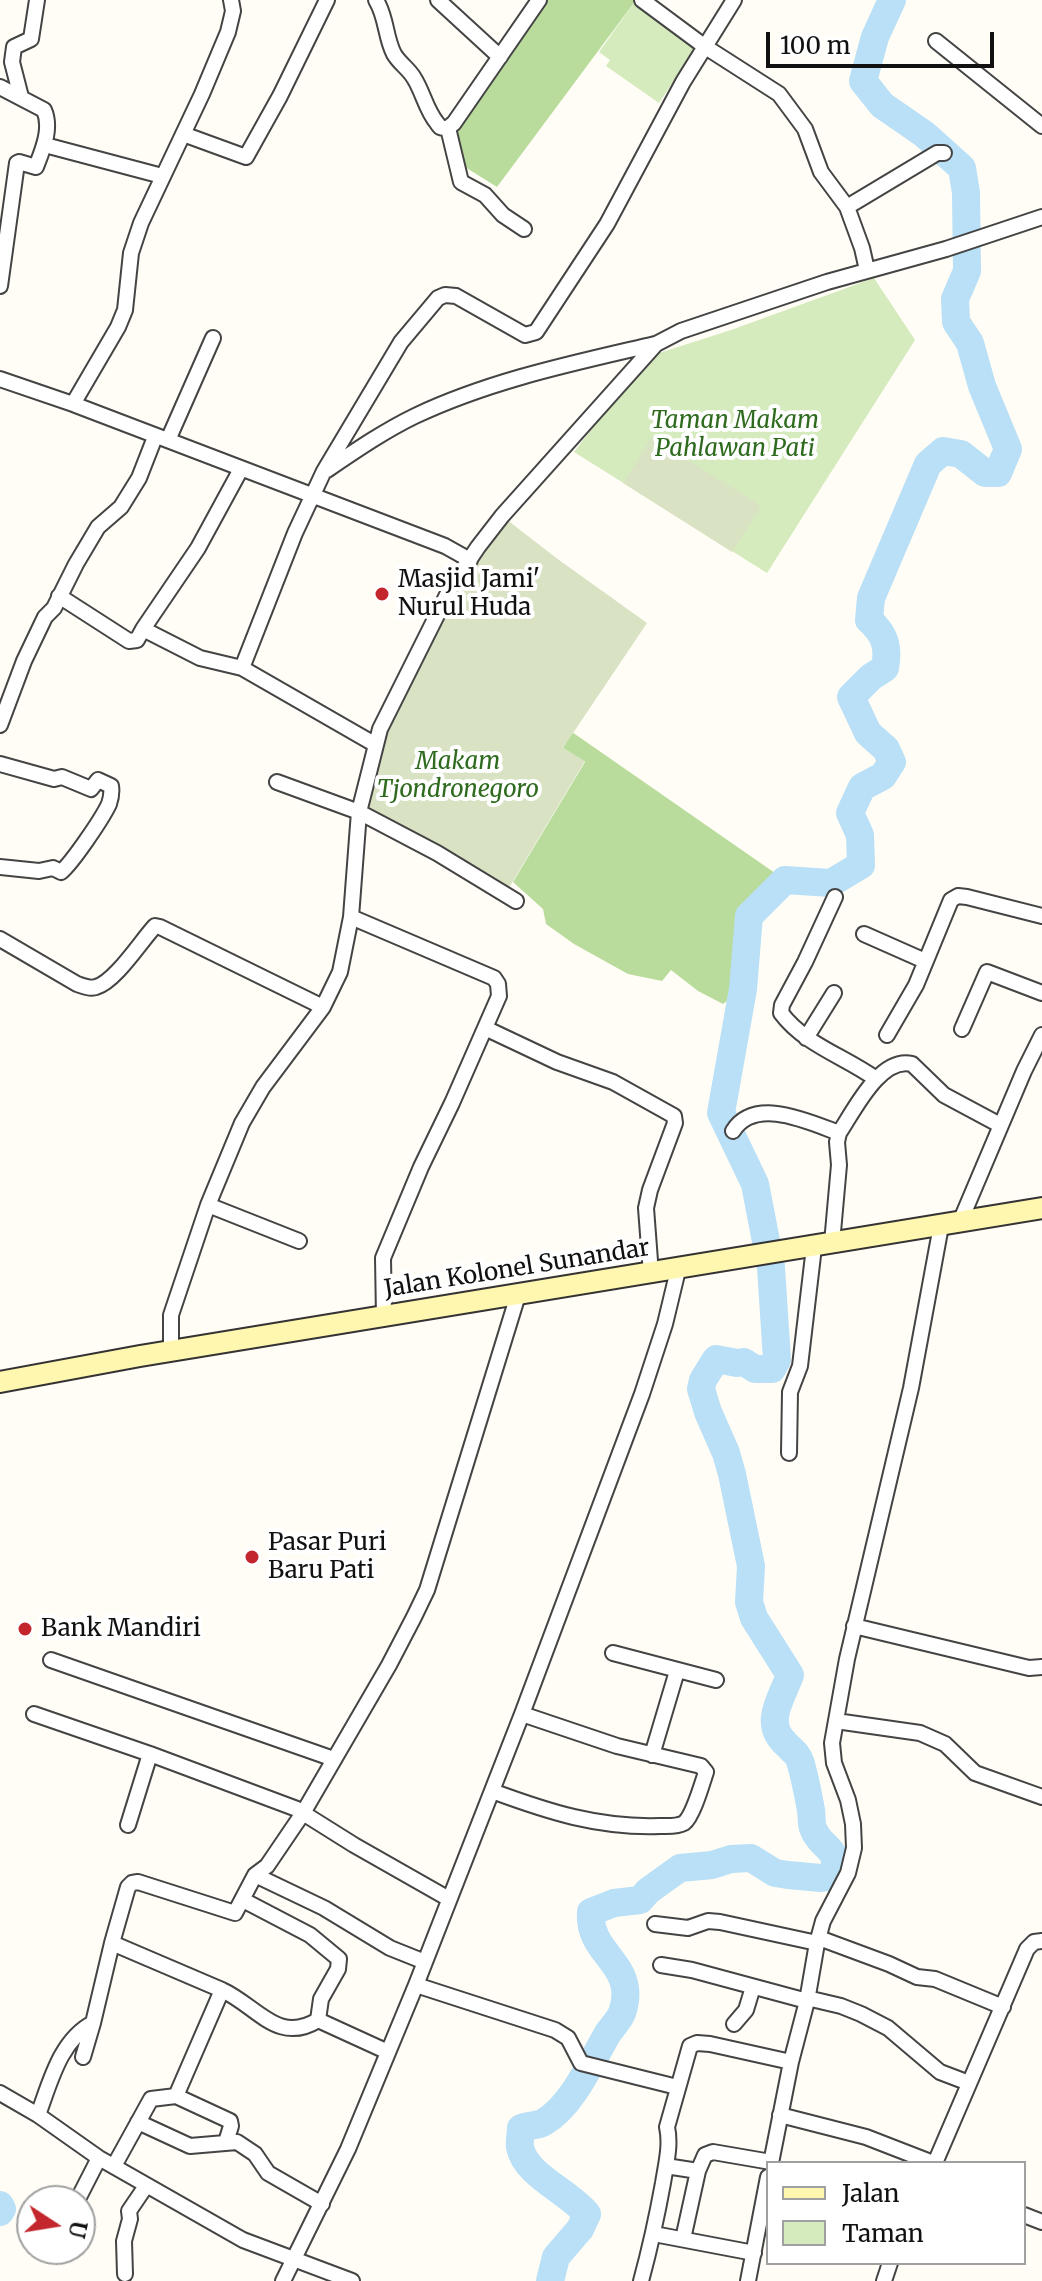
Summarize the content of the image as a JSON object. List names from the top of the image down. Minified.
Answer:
{"streets":{"main road":["Jalan Kolonel Sunandar"]},"parks":["Taman Makam Pahlawan Pati","Makam Tjondronegoro"],"places":["Masjid Jami' Nurul Huda","Pasar Puri Baru Pati","Bank Mandiri"],"legend":["Jalan","Taman"],"scale_bar":"100 m","north":"right"}
